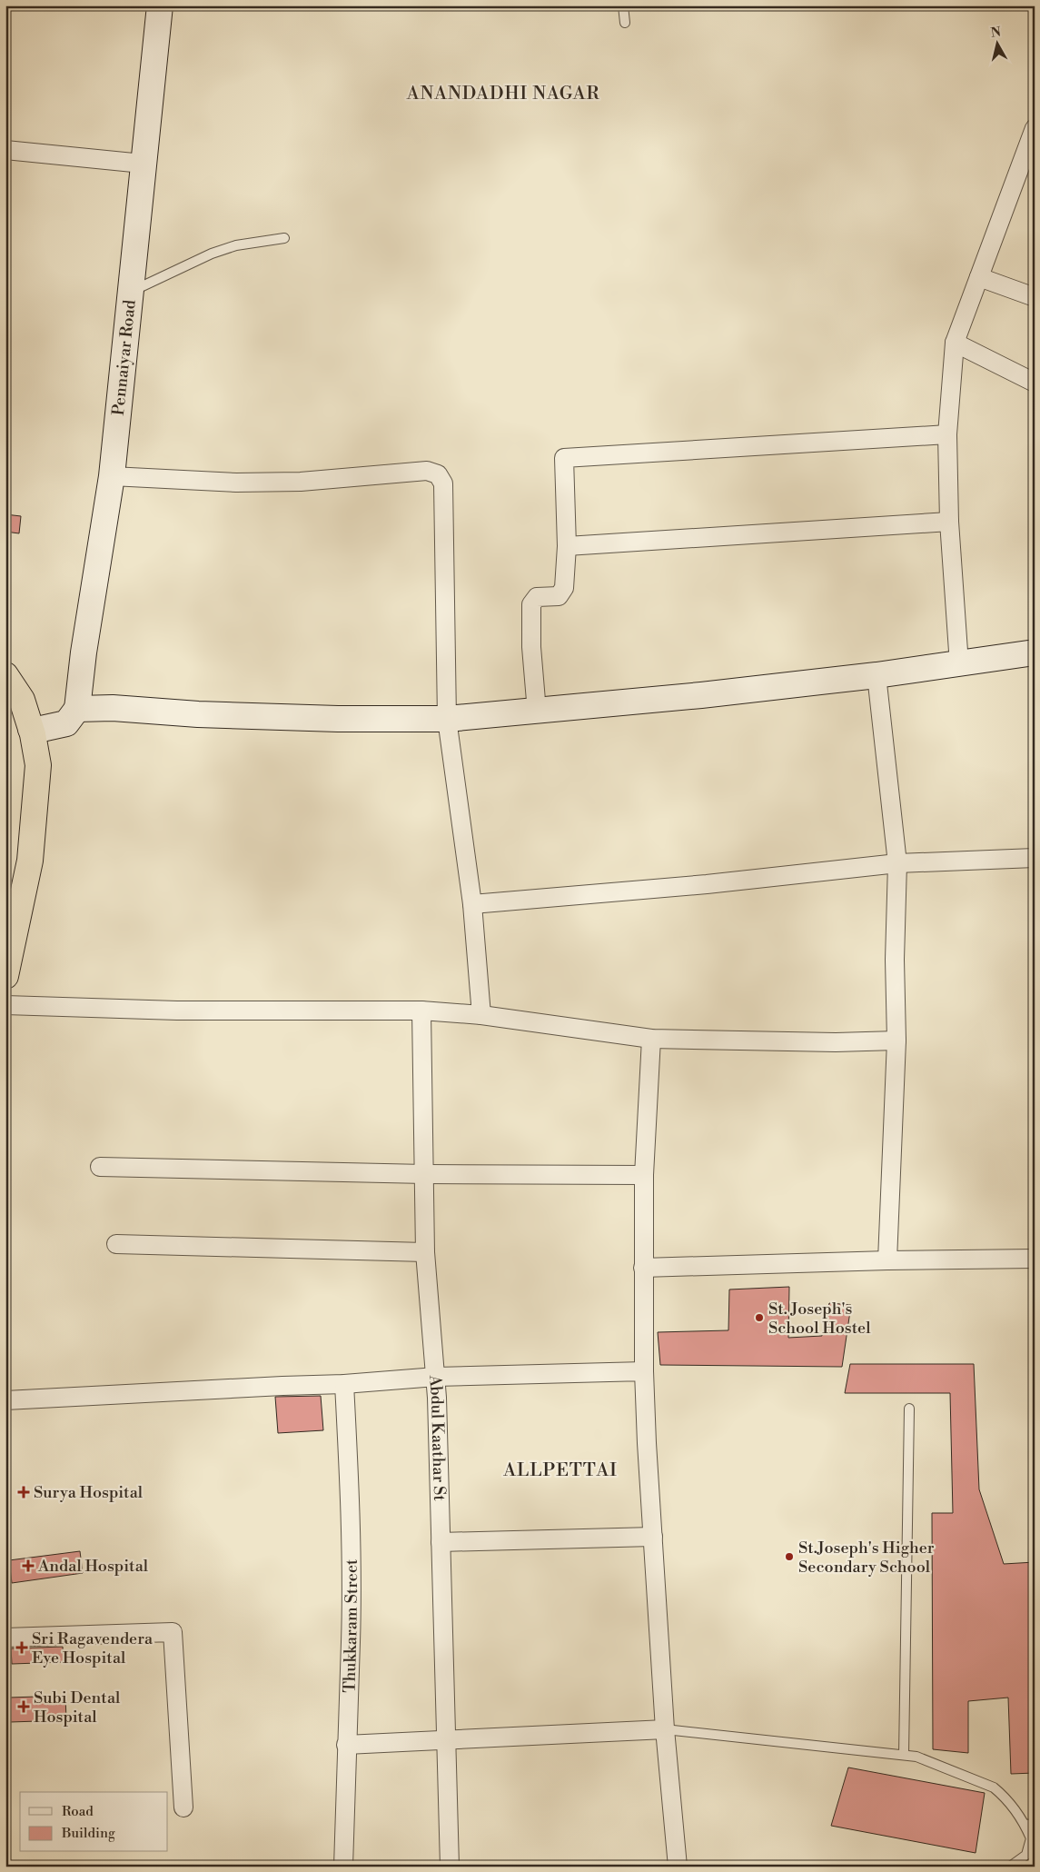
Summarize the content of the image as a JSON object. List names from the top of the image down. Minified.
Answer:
{"streets":{"street":["Pennaiyar Road","Abdul Kaathar St","Thukkaram Street"]},"districts":["ANANDADHI NAGAR","ALLPETTAI"],"places":{"other":["St. Joseph's School Hostel","St.Joseph's Higher Secondary School"],"health":["Surya Hospital","Andal Hospital","Sri Ragavendera Eye Hospital","Subi Dental Hospital"]},"legend":["Road","Building"],"north":"top"}
